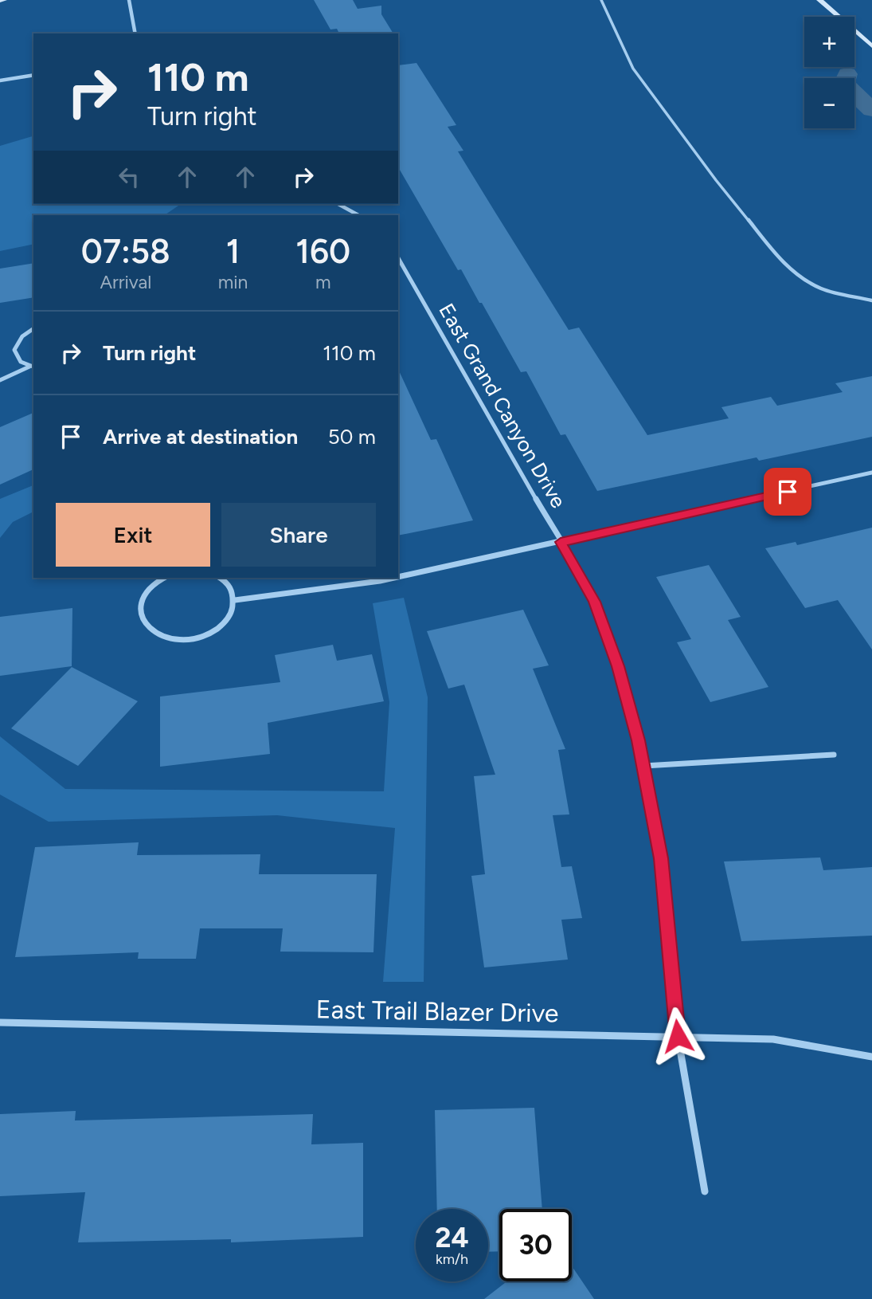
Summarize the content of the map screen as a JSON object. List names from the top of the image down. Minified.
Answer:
{"streets":{"street":["East Grand Canyon Drive","East Trail Blazer Drive"]},"crossings":[["East Grand Canyon Drive","East Trail Blazer Drive"]],"page":{"map_buttons":["+","−"],"turn":["110 m","Turn right"],"eta":["07:58","Arrival","1","min","160","m"],"list":[{"name":"Turn right","value":"110 m"},{"name":"Arrive at destination","value":"50 m"}],"buttons":["Exit","Share"],"speed":"24 km/h","limit":"30"}}
